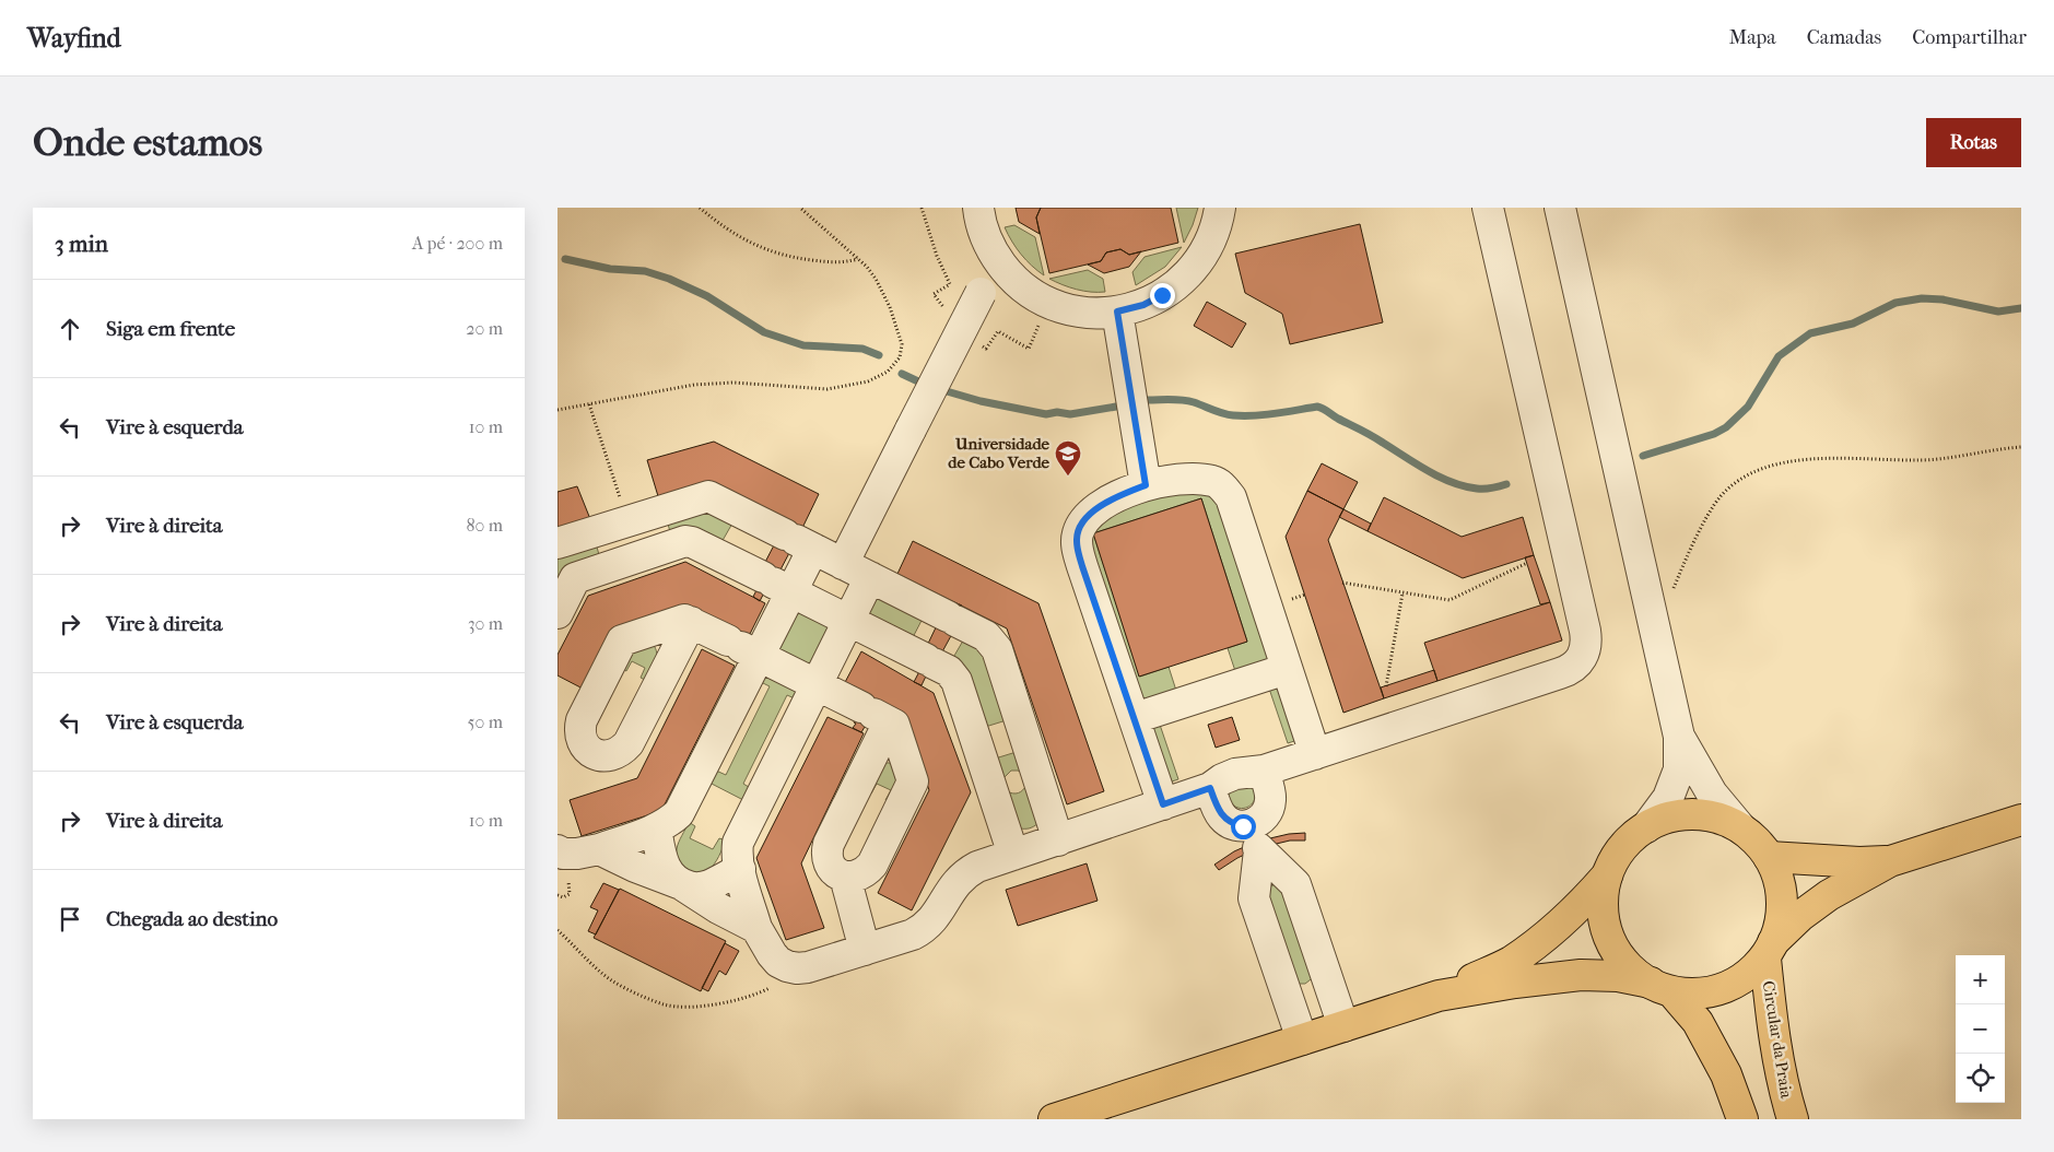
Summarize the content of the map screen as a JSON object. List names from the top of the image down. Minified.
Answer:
{"streets":{"main road":["Circular da Praia"]},"places":{"school or university":["Universidade de Cabo Verde"]},"page":{"header":"Wayfind","nav":["Mapa","Camadas","Compartilhar"],"buttons":"Rotas","title":"Onde estamos","heading":["3 min","A pé · 200 m"],"list":[["Siga em frente","20 m"],["Vire à esquerda","10 m"],["Vire à direita","80 m"],["Vire à direita","30 m"],["Vire à esquerda","50 m"],["Vire à direita","10 m"],"Chegada ao destino"],"map_buttons":["+","−"]}}
